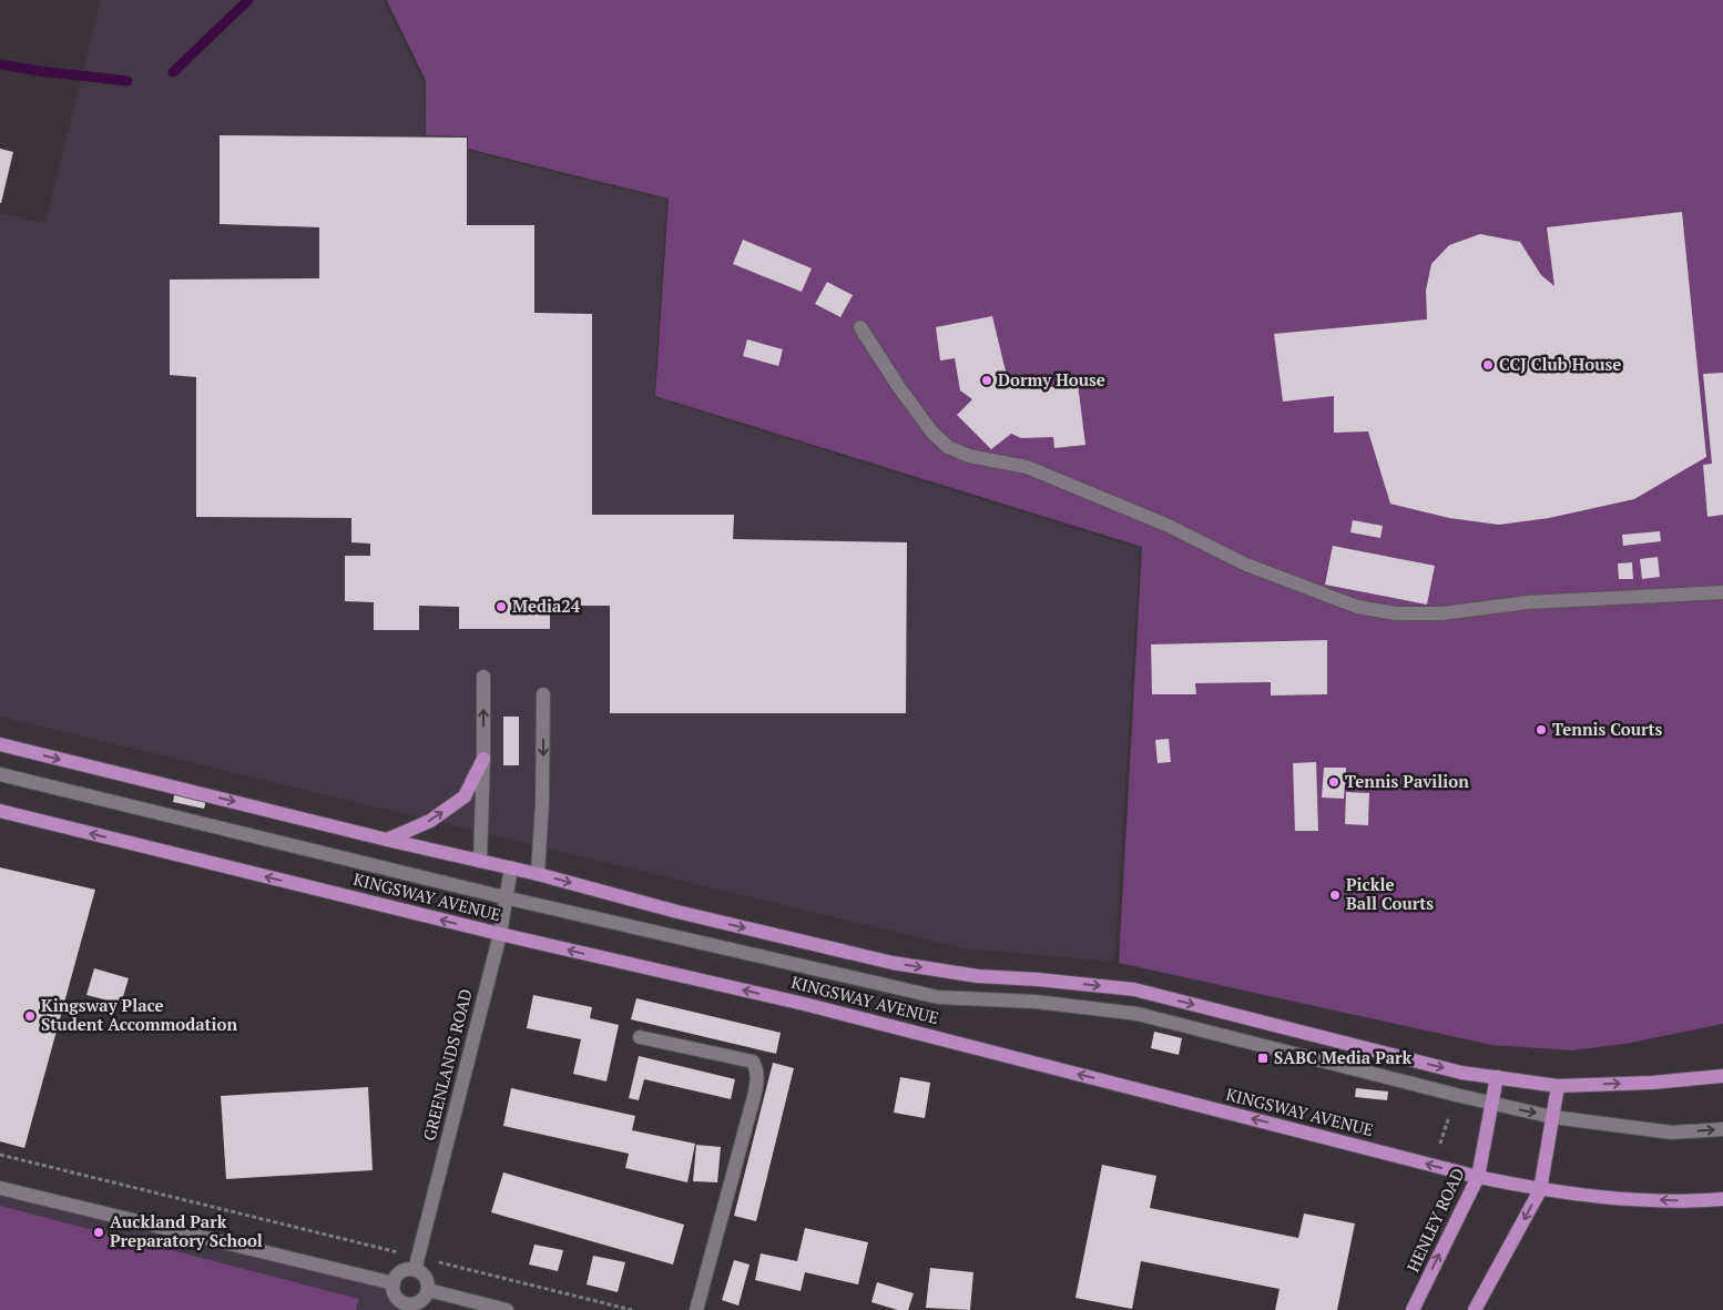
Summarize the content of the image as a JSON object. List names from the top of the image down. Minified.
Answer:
{"streets":{"main road":["KINGSWAY AVENUE","HENLEY ROAD"],"street":["GREENLANDS ROAD"]},"crossings":[["KINGSWAY AVENUE","GREENLANDS ROAD"],["KINGSWAY AVENUE","HENLEY ROAD"]],"places":{"other":["CCJ Club House","Dormy House","Media24","Tennis Courts","Tennis Pavilion","Pickle Ball Courts","Kingsway Place Student Accommodation","Auckland Park Preparatory School"],"transit":["SABC Media Park"]}}
